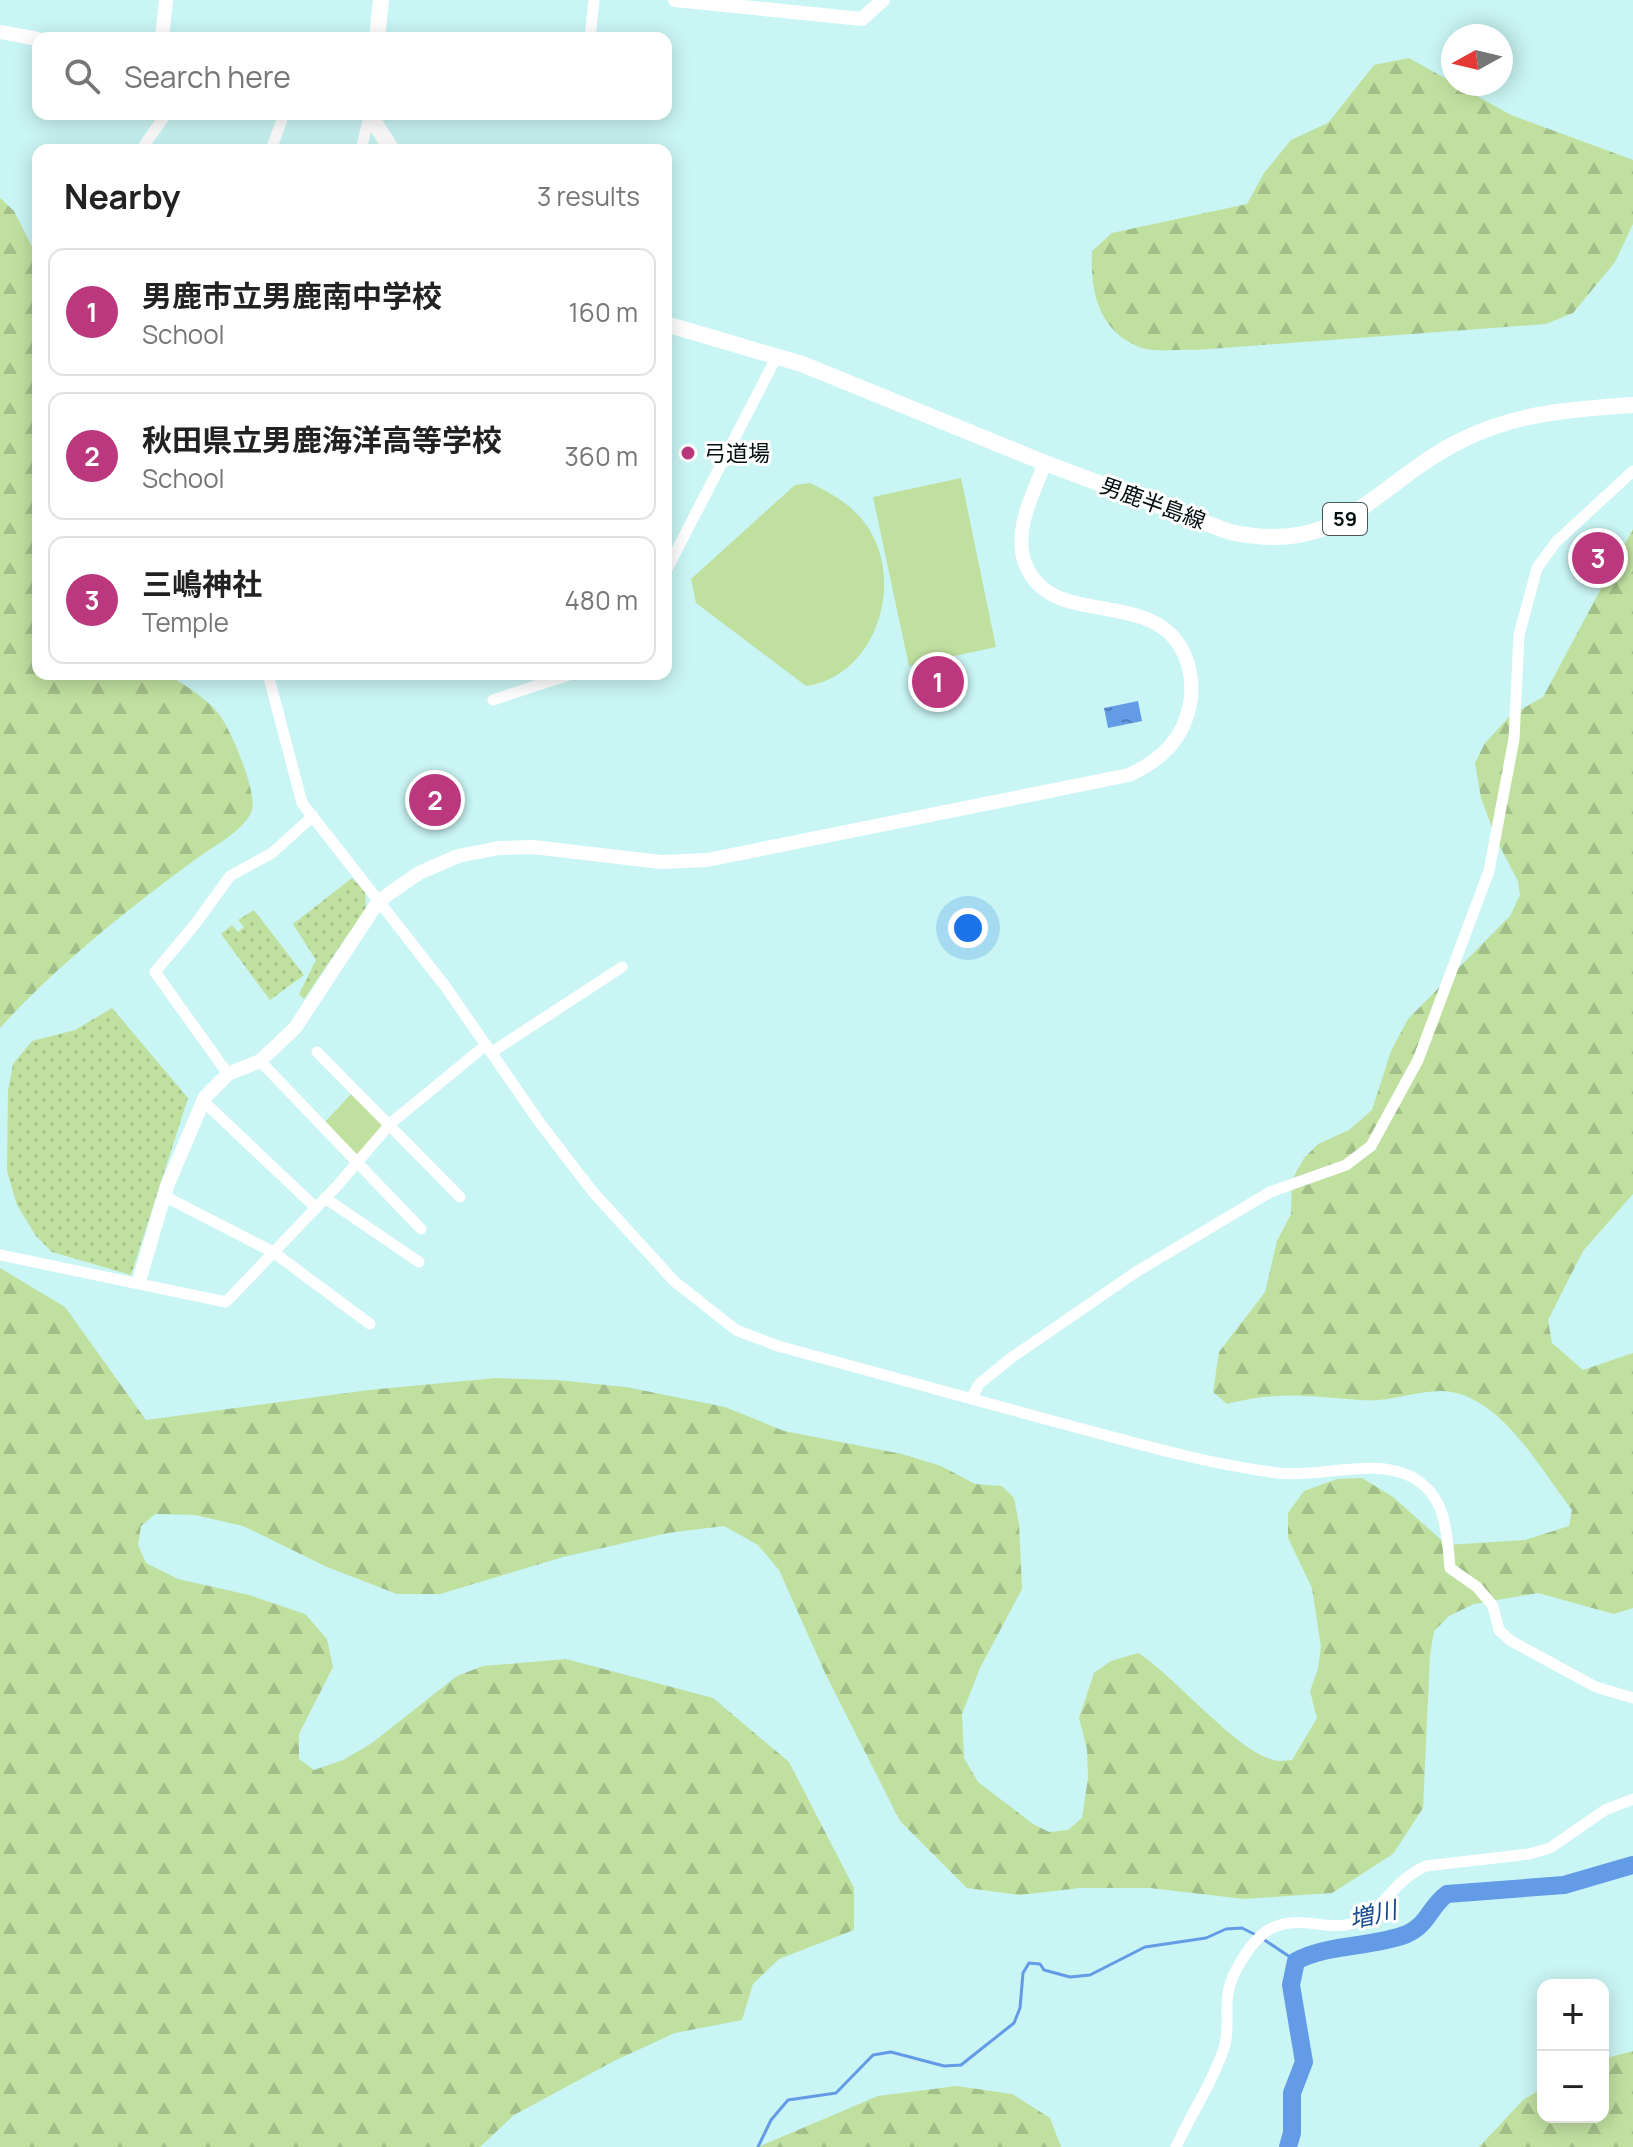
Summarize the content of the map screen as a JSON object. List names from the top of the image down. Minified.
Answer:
{"streets":{"main road":["男鹿半島線","59"]},"water":["増川"],"places":["弓道場"],"north":"left","page":{"search":"Search here","heading":["Nearby","3 results"],"list":[{"mark":"1","name":"男鹿市立男鹿南中学校","note":"School","value":"160 m"},{"mark":"2","name":"秋田県立男鹿海洋高等学校","note":"School","value":"360 m"},{"mark":"3","name":"三嶋神社","note":"Temple","value":"480 m"}],"pins":["3","1","2"],"map_buttons":["+","−"]}}
